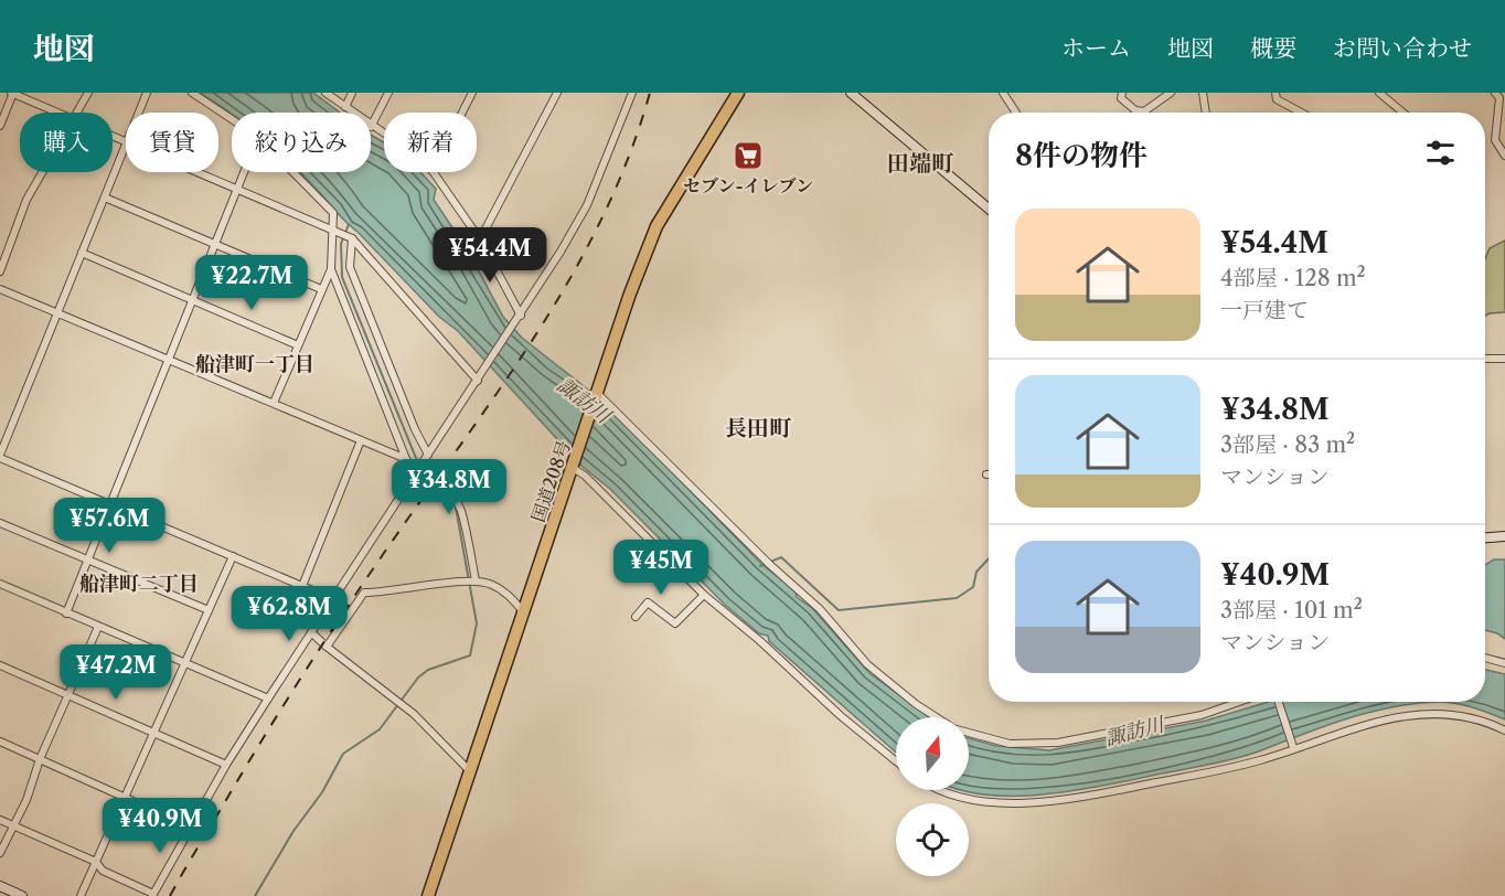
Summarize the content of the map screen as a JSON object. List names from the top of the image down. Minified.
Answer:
{"streets":{"highway":["国道208号"]},"districts":["田端町","船津町一丁目","長田町","船津町二丁目"],"water":["諏訪川"],"places":{"supermarket":["セブン-イレブン"]},"north":"top","page":{"header":"地図","nav":["ホーム","地図","概要","お問い合わせ"],"chip":["購入","賃貸","絞り込み","新着"],"heading":"8件の物件","list":[{"name":"¥54.4M","note":"4部屋 · 128 m² · 一戸建て"},{"name":"¥34.8M","note":"3部屋 · 83 m² · マンション"},{"name":"¥40.9M","note":"3部屋 · 101 m² · マンション"}],"price":["¥54.4M","¥22.7M","¥34.8M","¥57.6M","¥45M","¥62.8M","¥47.2M","¥40.9M"]}}
